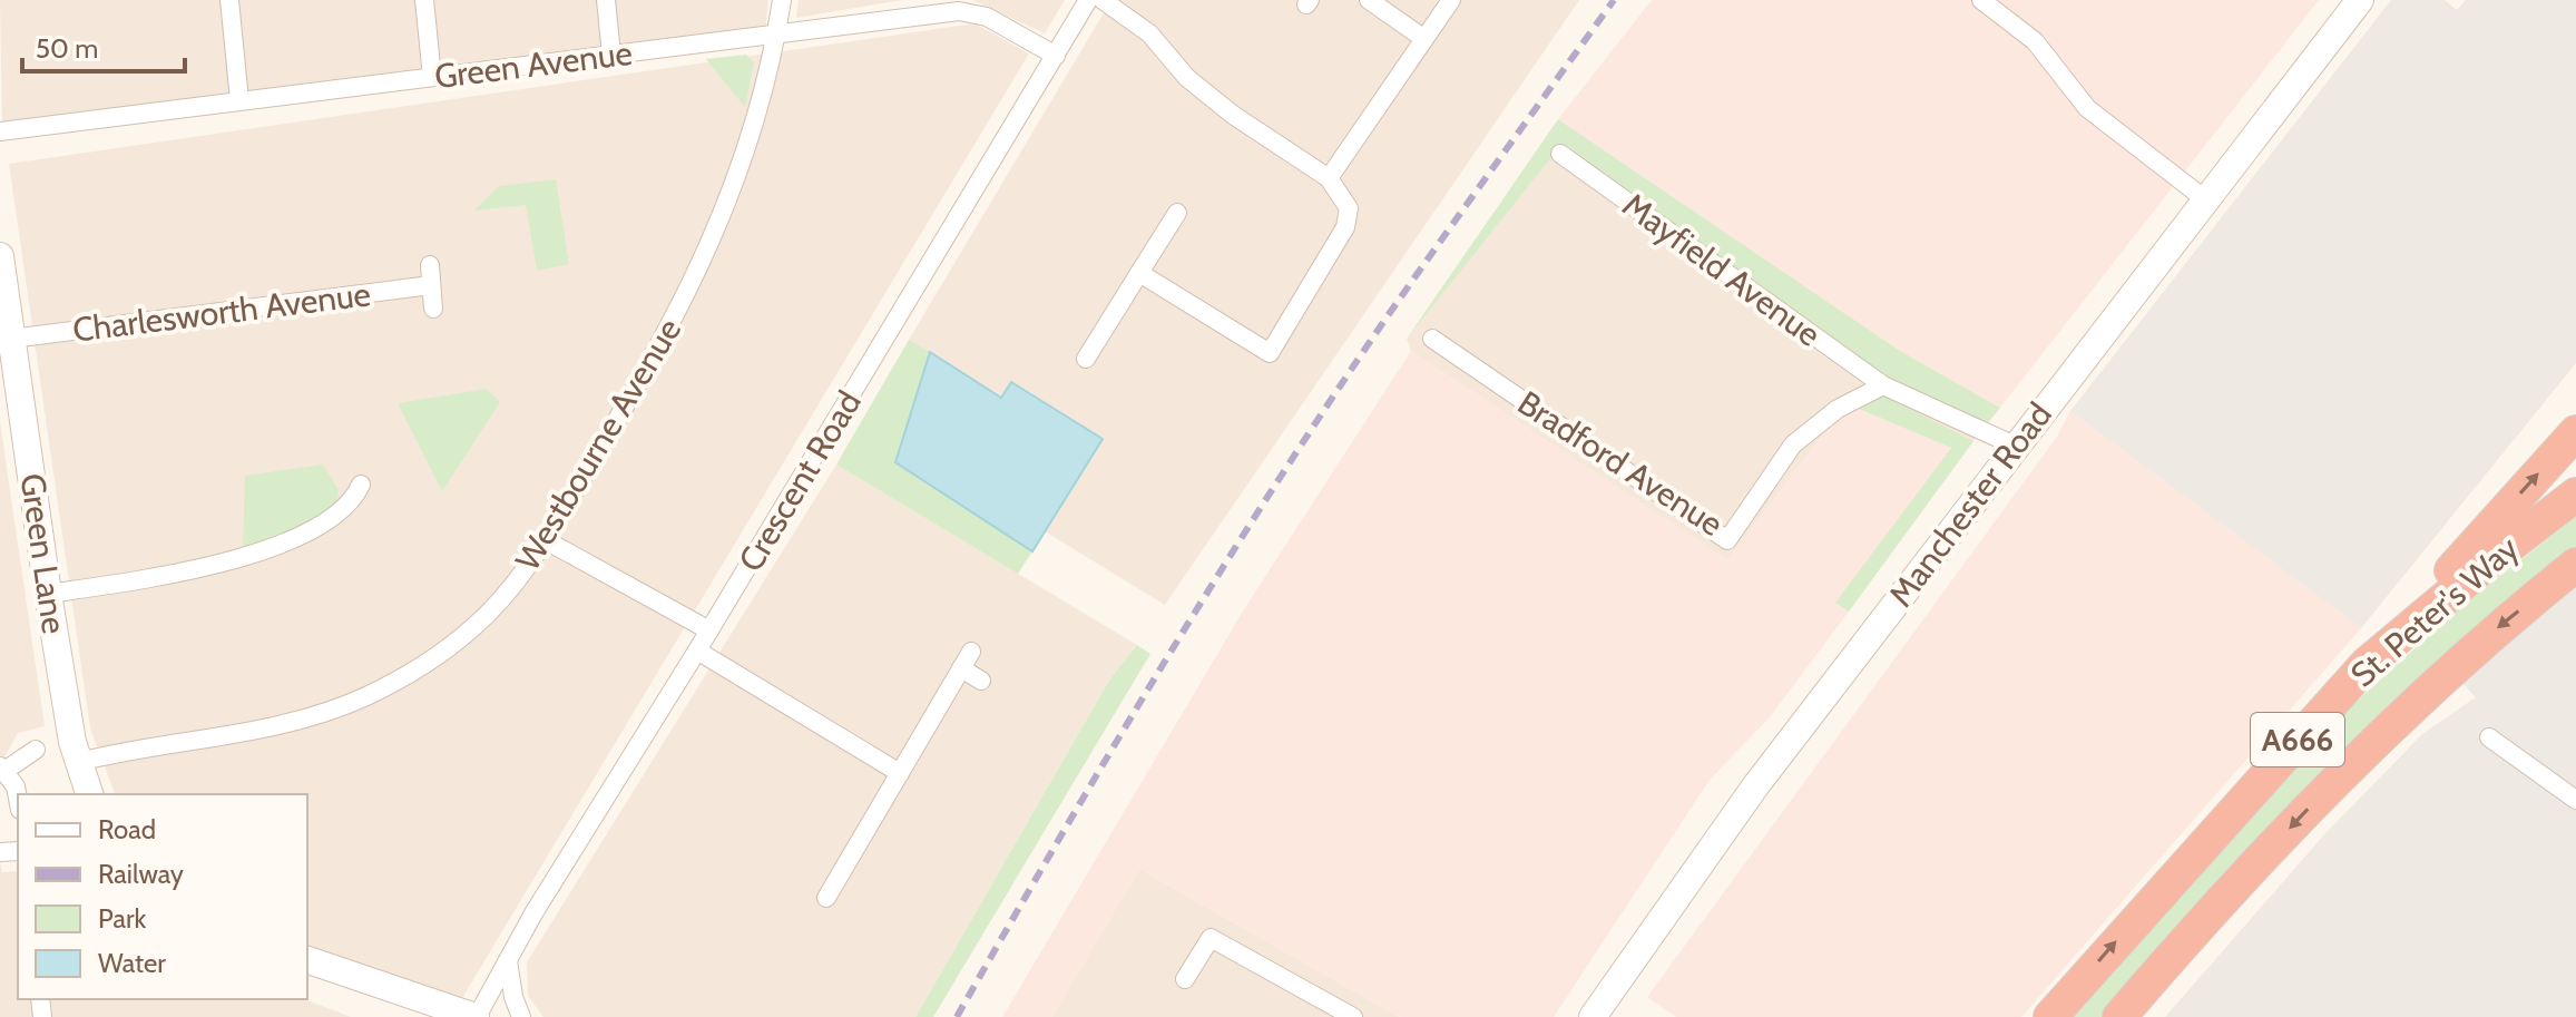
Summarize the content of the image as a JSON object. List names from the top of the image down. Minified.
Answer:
{"streets":{"highway":["St. Peter's Way","A666"],"main road":["Manchester Road","Green Lane"],"street":["Green Avenue","Mayfield Avenue","Charlesworth Avenue","Westbourne Avenue","Bradford Avenue","Crescent Road"]},"crossings":[["Green Avenue","Westbourne Avenue"],["Green Avenue","Crescent Road"],["Mayfield Avenue","Bradford Avenue"],["Charlesworth Avenue","Green Lane"],["Westbourne Avenue","Green Lane"]],"legend":["Road","Railway","Park","Water"],"scale_bar":"50 m"}
